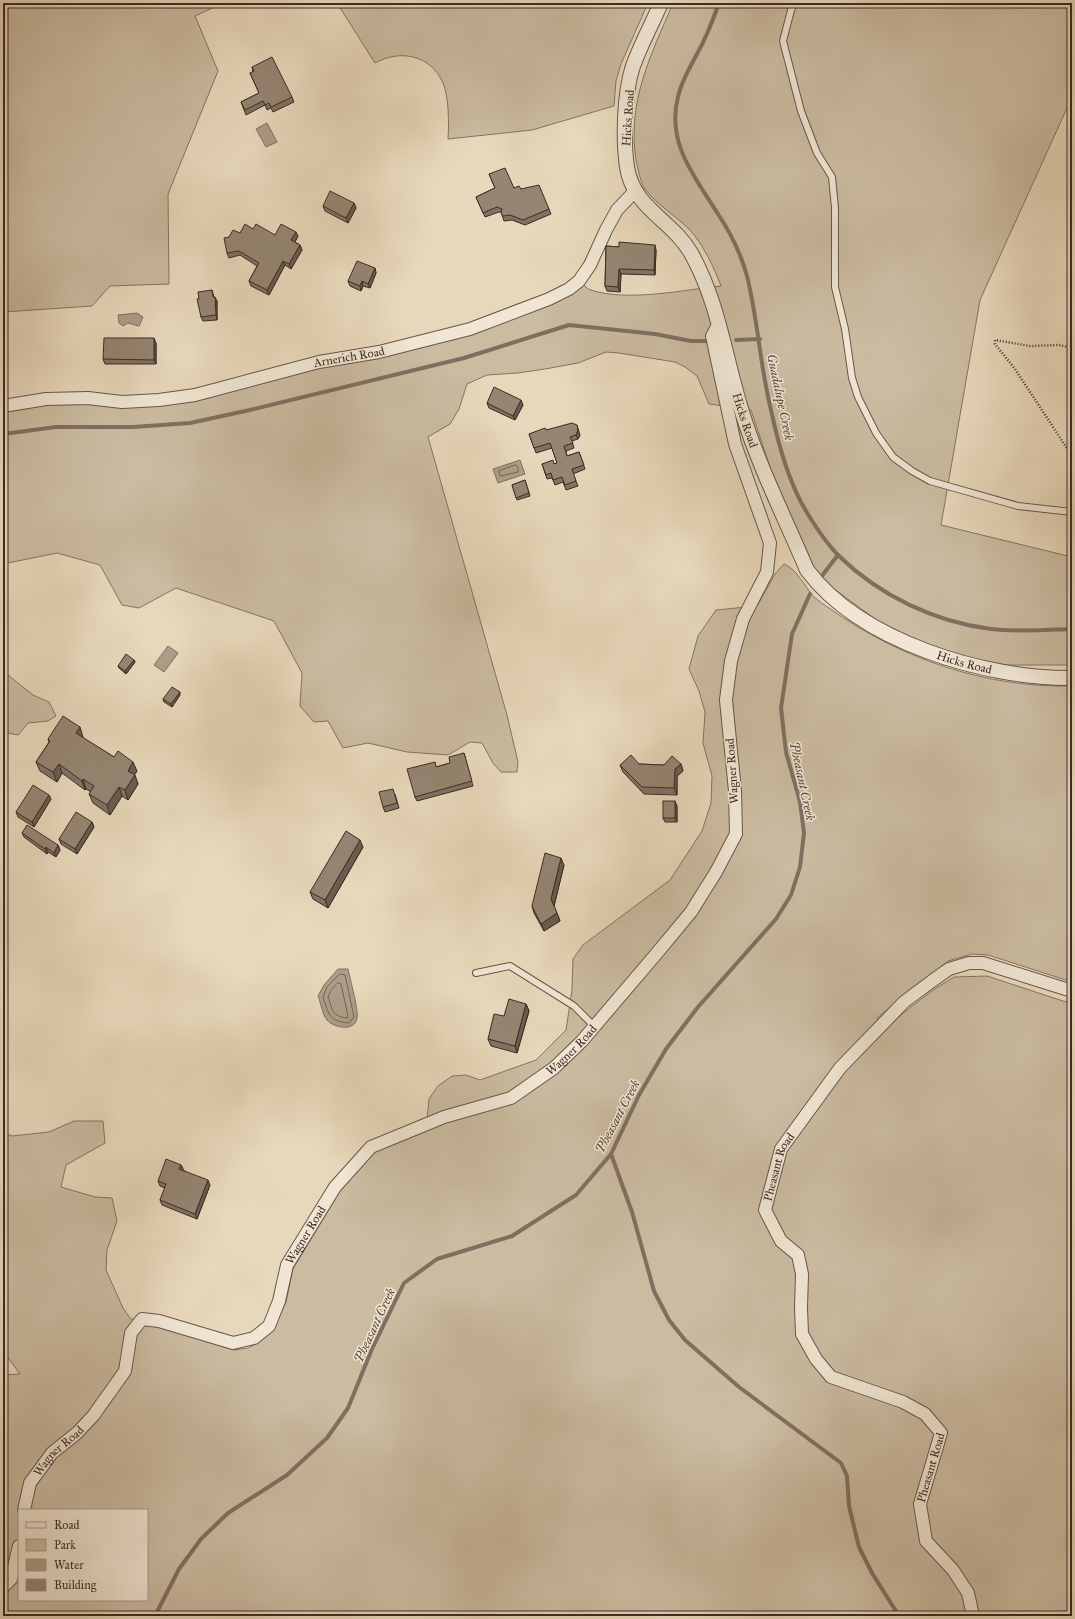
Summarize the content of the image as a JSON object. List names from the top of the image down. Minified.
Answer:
{"streets":{"street":["Hicks Road","Arnerich Road","Wagner Road","Pheasant Road"]},"crossings":[["Hicks Road","Arnerich Road"],["Hicks Road","Wagner Road"]],"water":["Guadalupe Creek","Pheasant Creek"],"legend":["Road","Park","Water","Building"]}
